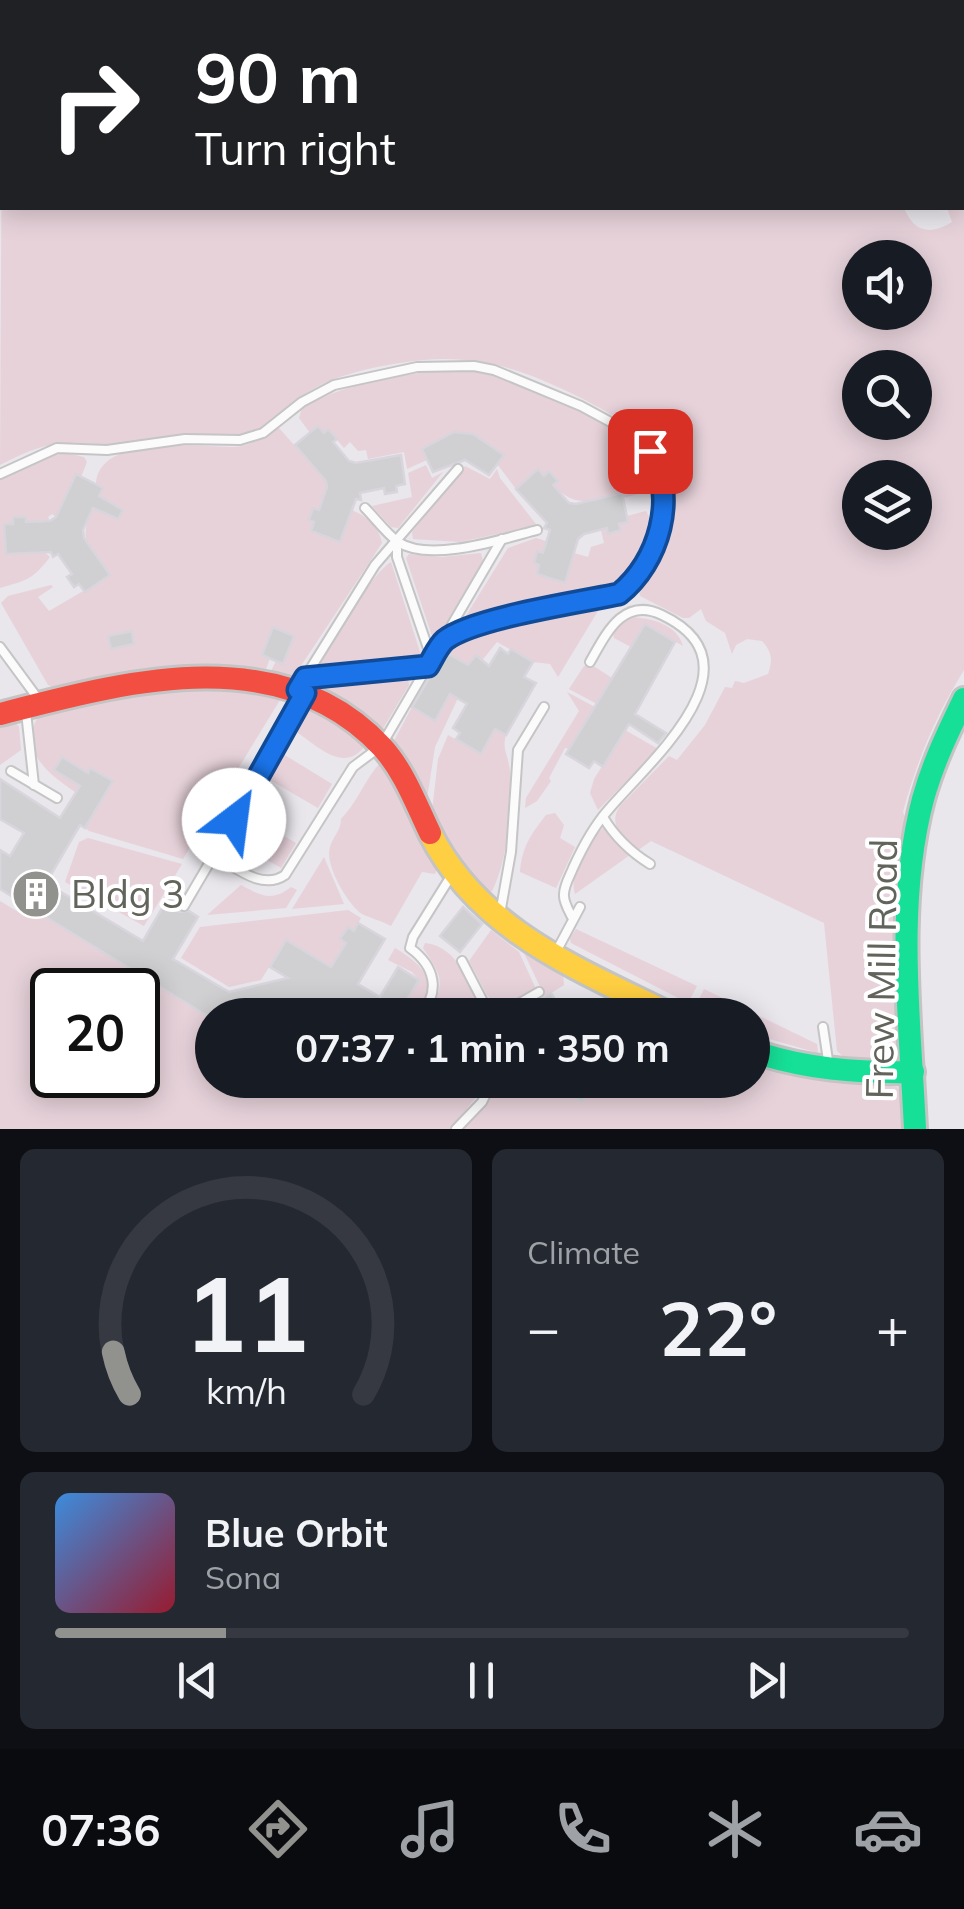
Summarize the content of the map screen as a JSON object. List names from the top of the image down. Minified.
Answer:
{"streets":{"street":["Frew Mill Road"]},"places":{"building":["Bldg 3"]},"page":{"turn":["90 m","Turn right"],"limit":"20","trip":"07:37 · 1 min · 350 m","tile":"Climate","heat":["−","22°","+"],"song":["Blue Orbit","Sona"],"tabs":"07:36","gauge":["11","km/h"]}}
